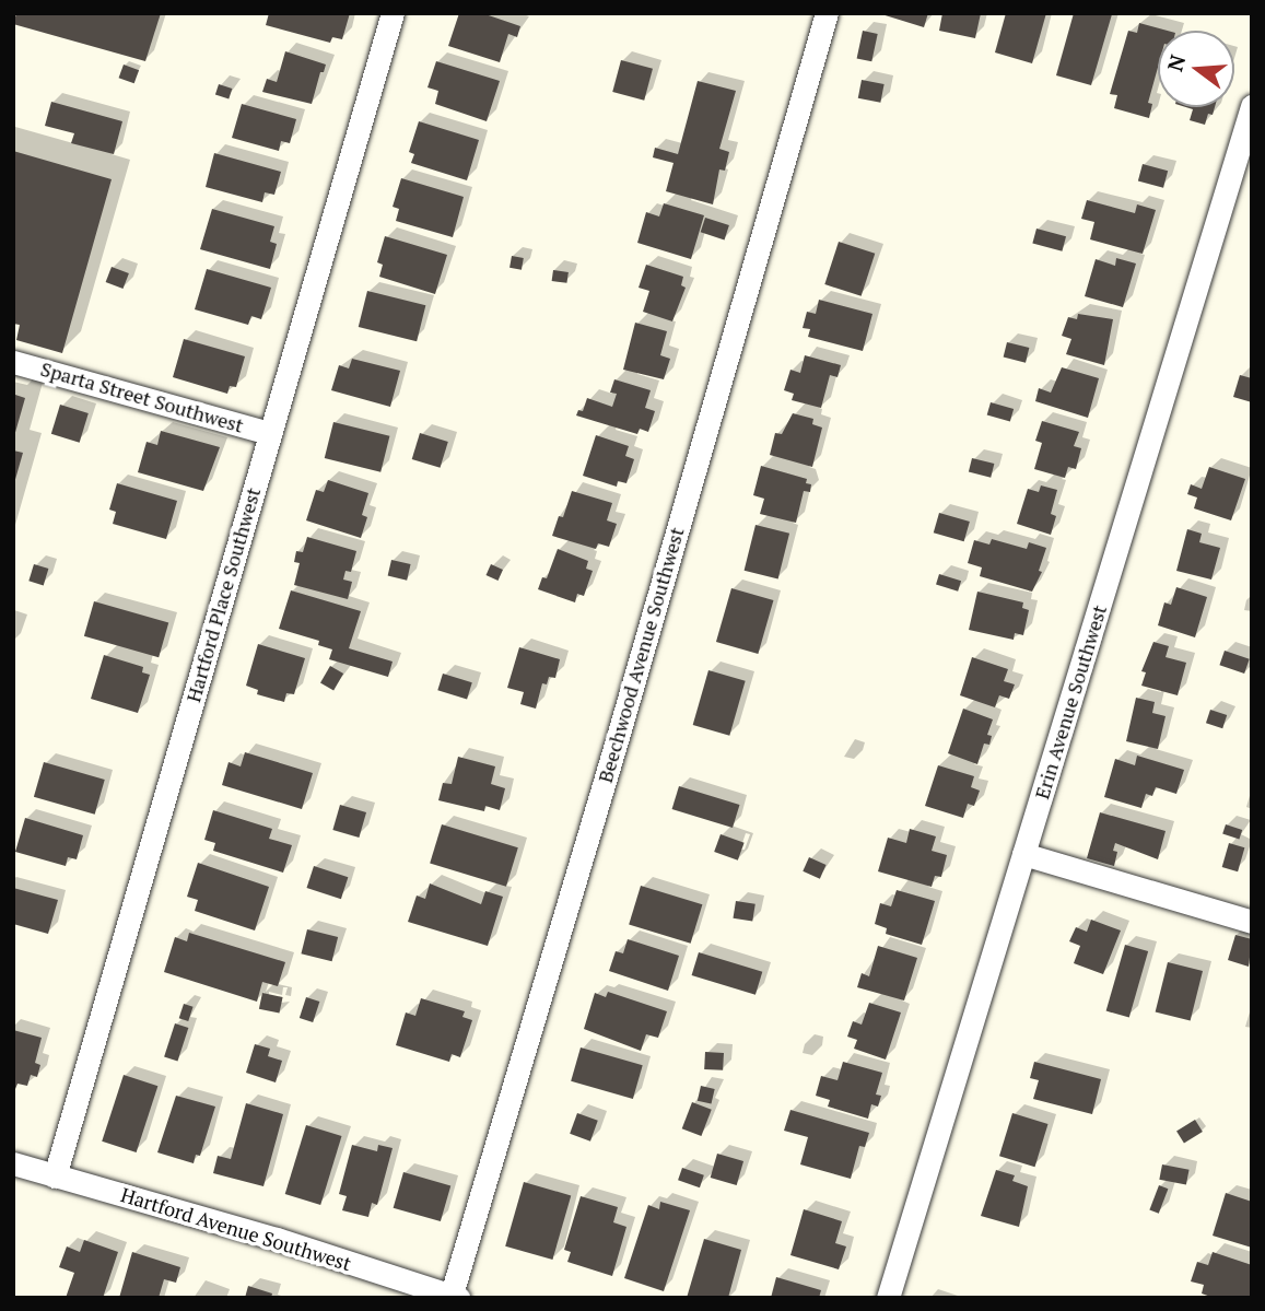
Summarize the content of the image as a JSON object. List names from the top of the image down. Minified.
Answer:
{"streets":{"street":["Sparta Street Southwest","Hartford Place Southwest","Beechwood Avenue Southwest","Erin Avenue Southwest","Hartford Avenue Southwest"]},"crossings":[["Sparta Street Southwest","Hartford Place Southwest"],["Hartford Place Southwest","Hartford Avenue Southwest"],["Beechwood Avenue Southwest","Hartford Avenue Southwest"]],"north":"left"}
